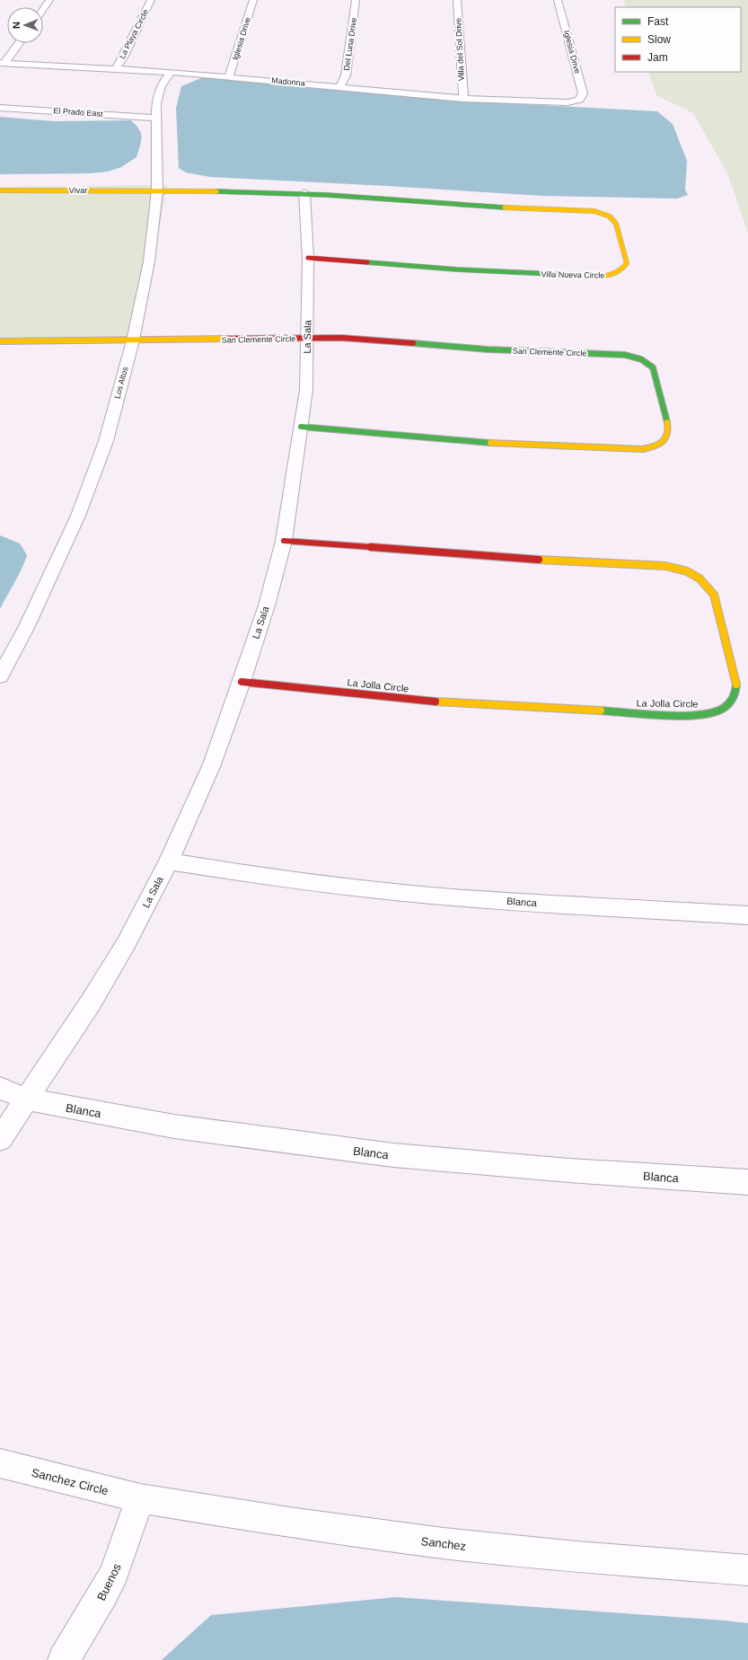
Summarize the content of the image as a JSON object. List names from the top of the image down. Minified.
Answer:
{"streets":{"street":["La Playa Circle","Iglesia Drive","Del Luna Drive","Villa del Sol Drive","Madonna","El Prado East","Vivar","Villa Nueva Circle","La Sala","San Clemente Circle","Los Altos","La Jolla Circle","Blanca","Sanchez Circle","Sanchez","Buenos"]},"crossings":[["La Playa Circle","Madonna"],["Iglesia Drive","Madonna"],["Del Luna Drive","Madonna"],["Villa del Sol Drive","Madonna"],["Madonna","Los Altos"],["El Prado East","Los Altos"],["Vivar","Los Altos"],["Villa Nueva Circle","La Sala"],["La Sala","San Clemente Circle"],["La Sala","La Jolla Circle"],["La Sala","Blanca"],["San Clemente Circle","Los Altos"],["Sanchez Circle","Sanchez"],["Sanchez Circle","Buenos"],["Sanchez","Buenos"]],"legend":["Fast","Slow","Jam"],"north":"left"}
